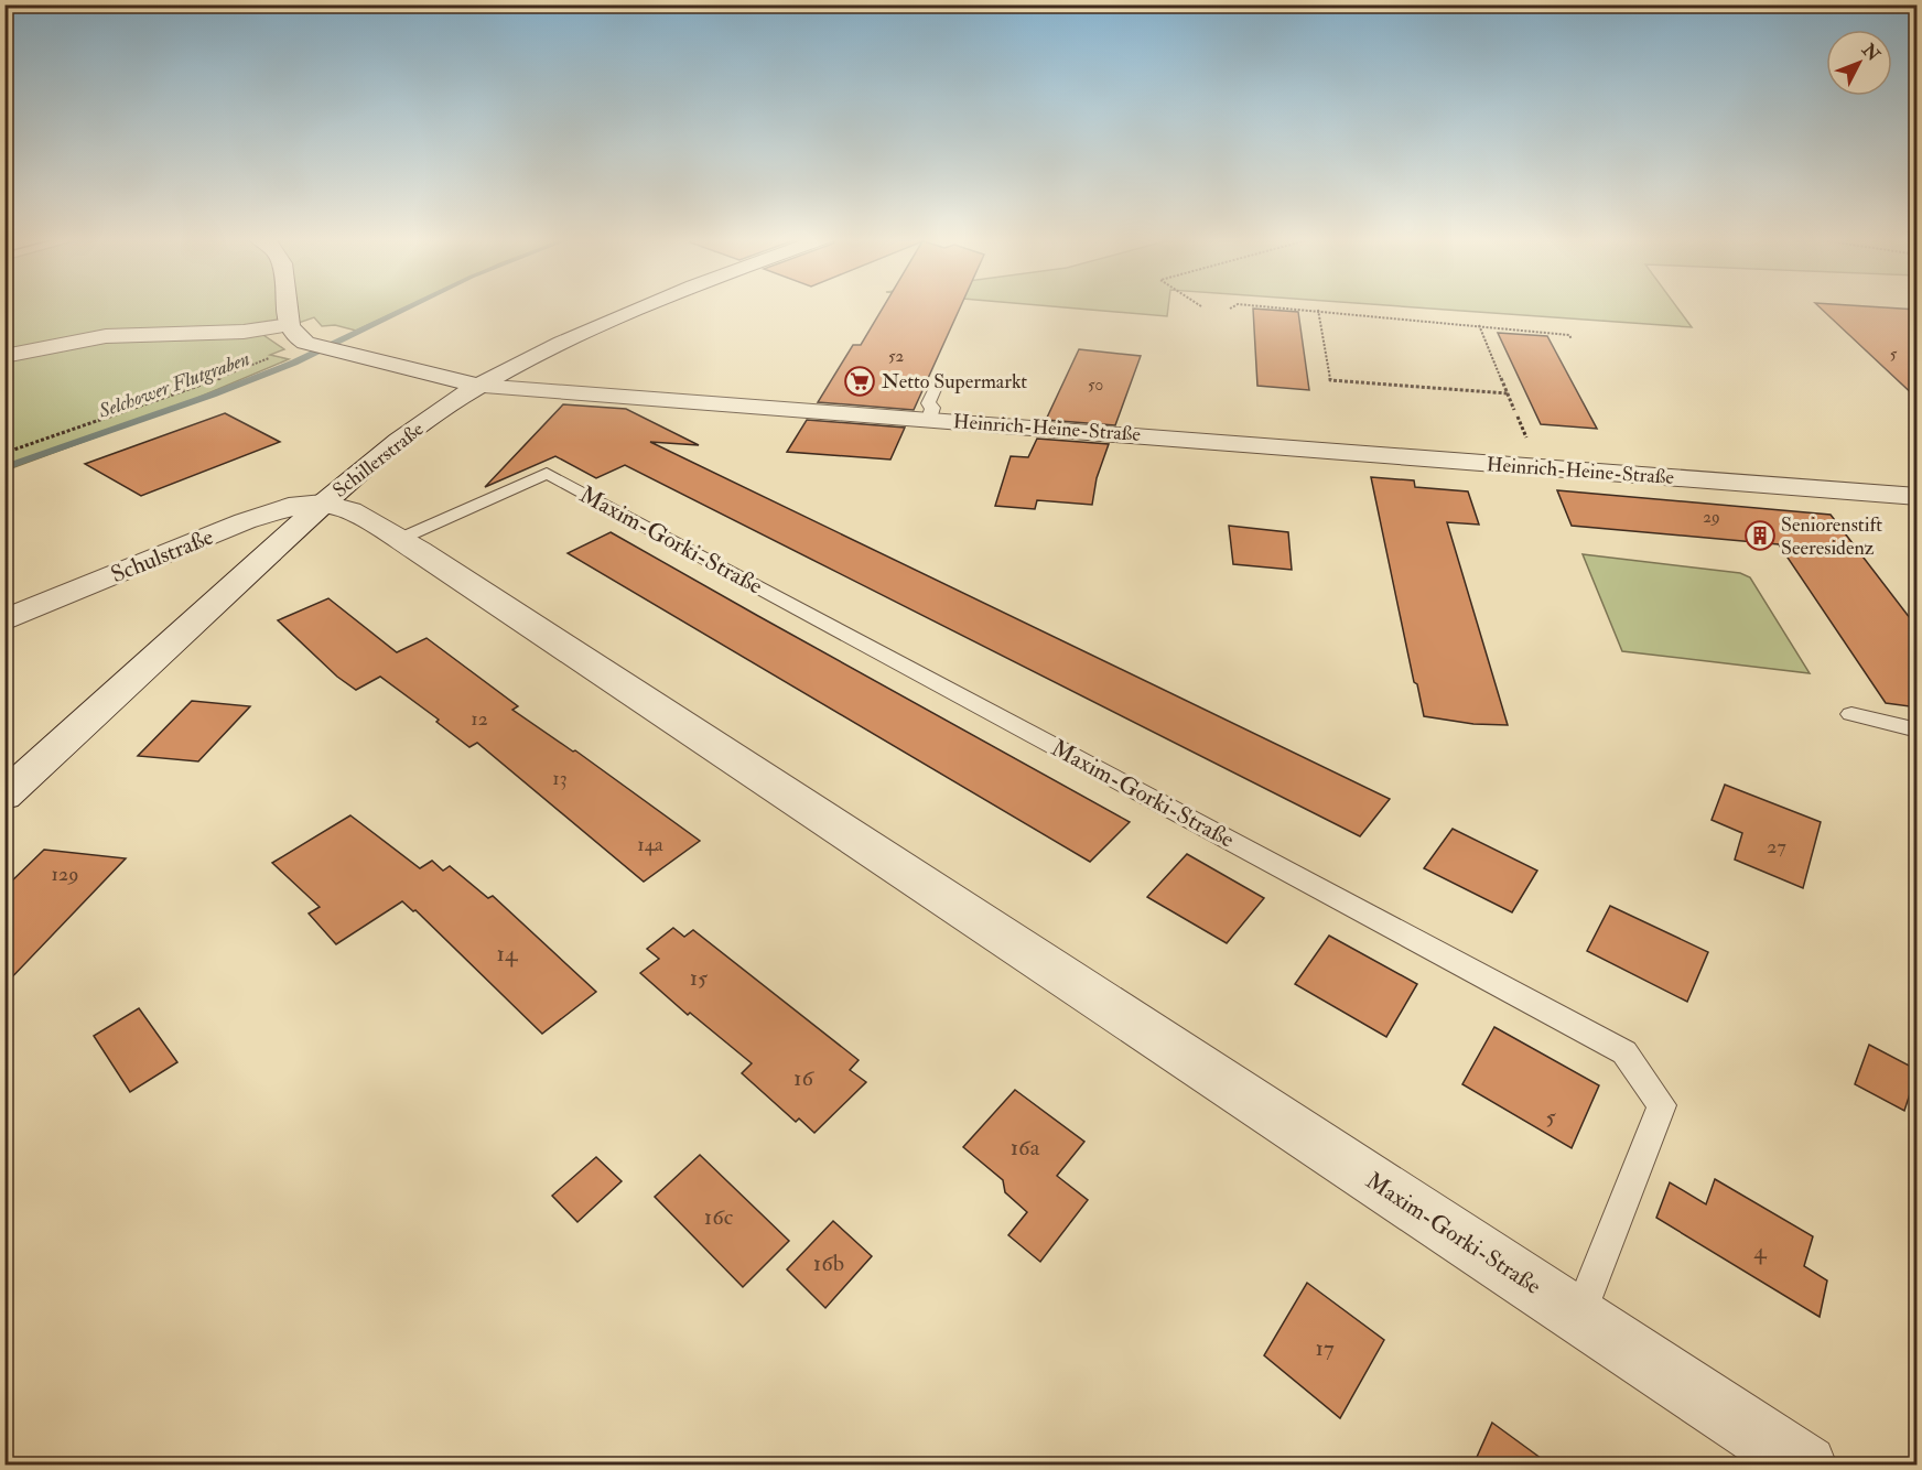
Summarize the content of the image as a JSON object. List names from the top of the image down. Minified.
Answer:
{"streets":{"street":["Heinrich-Heine-Straße","Schillerstraße","Maxim-Gorki-Straße","Schulstraße"]},"crossings":[["Heinrich-Heine-Straße","Schillerstraße"],["Schillerstraße","Maxim-Gorki-Straße"],["Schillerstraße","Schulstraße"],["Maxim-Gorki-Straße","Schulstraße"]],"water":["Selchower Flutgraben"],"places":{"supermarket":["Netto Supermarkt"],"building":["Seniorenstift Seeresidenz"]},"house_numbers":["5","52","50","29","12","13","14a","27","129","14","15","16","5","16a","16c","4","16b","17"],"north":"top right"}
